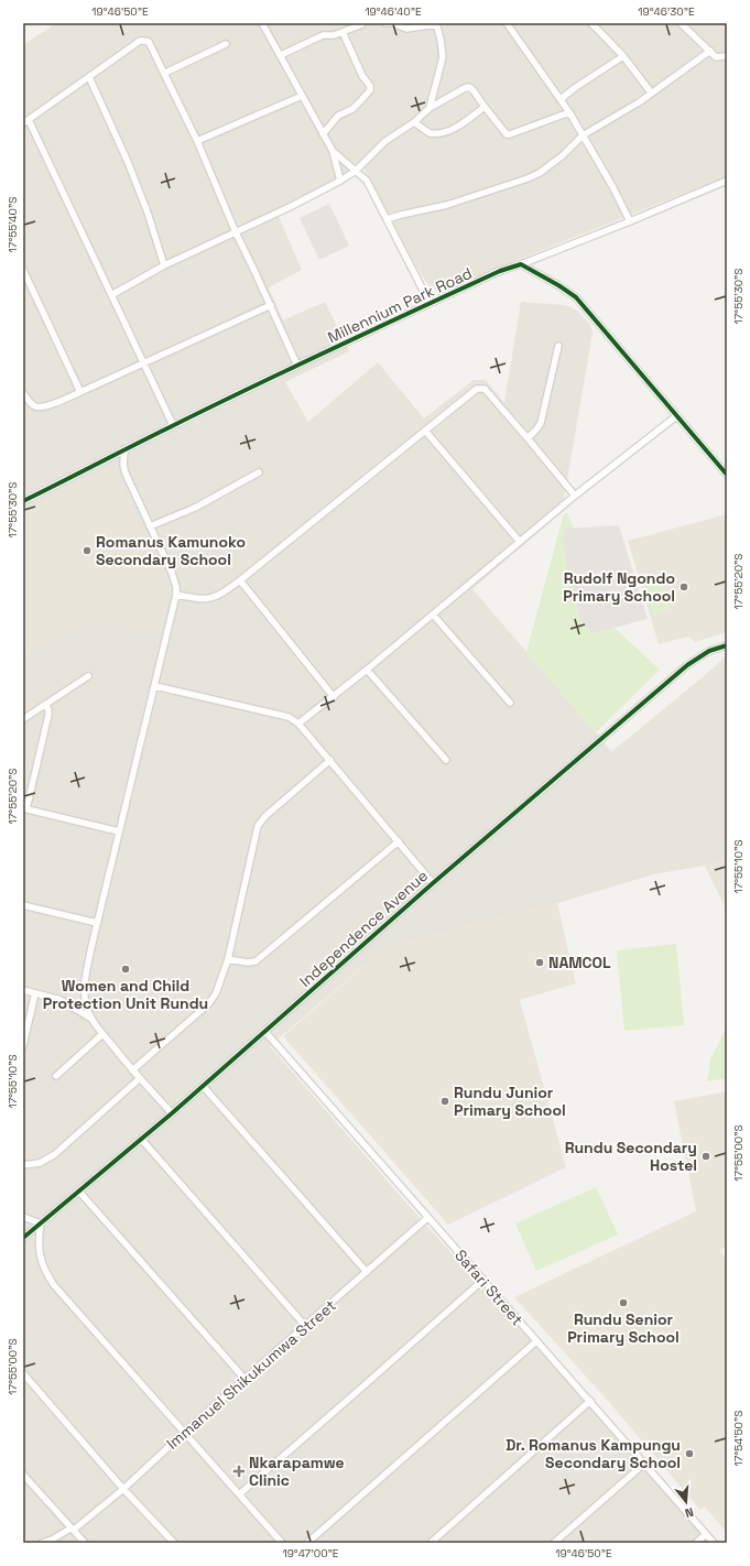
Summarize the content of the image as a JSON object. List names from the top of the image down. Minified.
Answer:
{"streets":{"street":["Millennium Park Road","Independence Avenue","Safari Street","Immanuel Shikukumwa Street"]},"crossings":[["Independence Avenue","Safari Street"],["Safari Street","Immanuel Shikukumwa Street"]],"places":{"other":["Romanus Kamunoko Secondary School","Rudolf Ngondo Primary School","NAMCOL","Women and Child Protection Unit Rundu","Rundu Junior Primary School","Rundu Secondary Hostel","Rundu Senior Primary School","Dr. Romanus Kampungu Secondary School"],"health":["Nkarapamwe Clinic"]},"north":"bottom","coordinates":["19°46'50\"E","19°46'40\"E","19°46'30\"E","17°55'40\"S","17°55'30\"S","17°55'20\"S","17°55'10\"S","17°55'00\"S","17°54'50\"S","19°47'00\"E"]}
